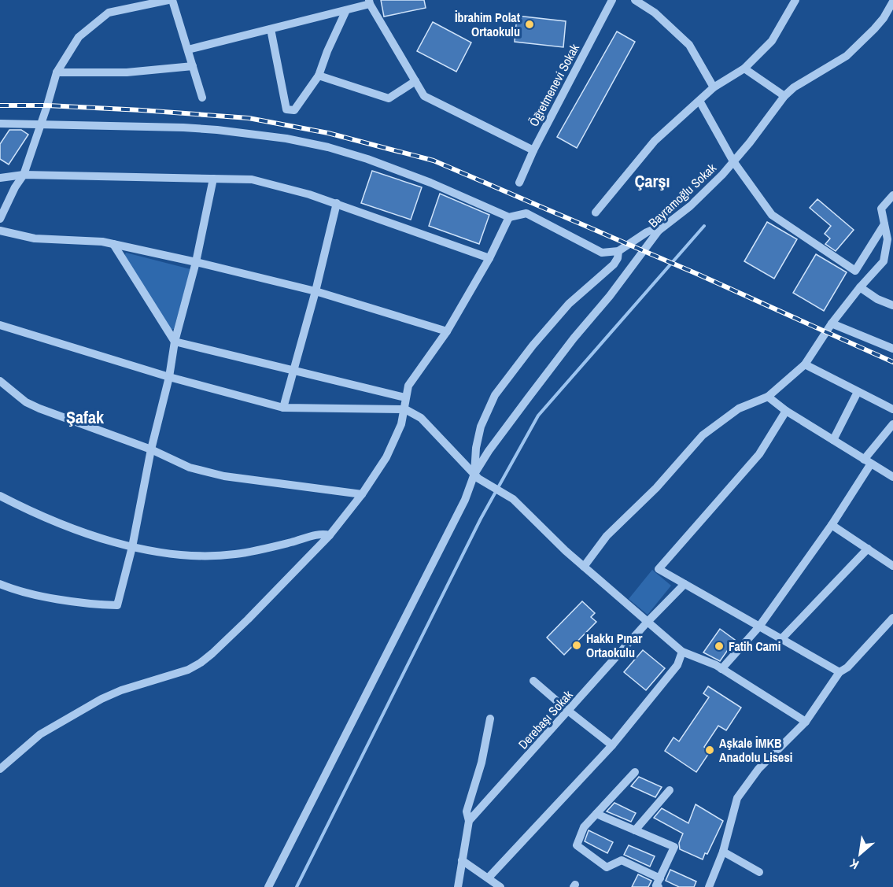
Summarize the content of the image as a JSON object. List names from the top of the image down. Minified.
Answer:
{"streets":{"street":["Öğretmenevi Sokak","Bayramoğlu Sokak","Derebaşı Sokak"]},"districts":["Çarşı","Şafak"],"places":["İbrahim Polat Ortaokulu","Hakkı Pınar Ortaokulu","Fatih Cami","Aşkale İMKB Anadolu Lisesi"],"north":"bottom left"}
